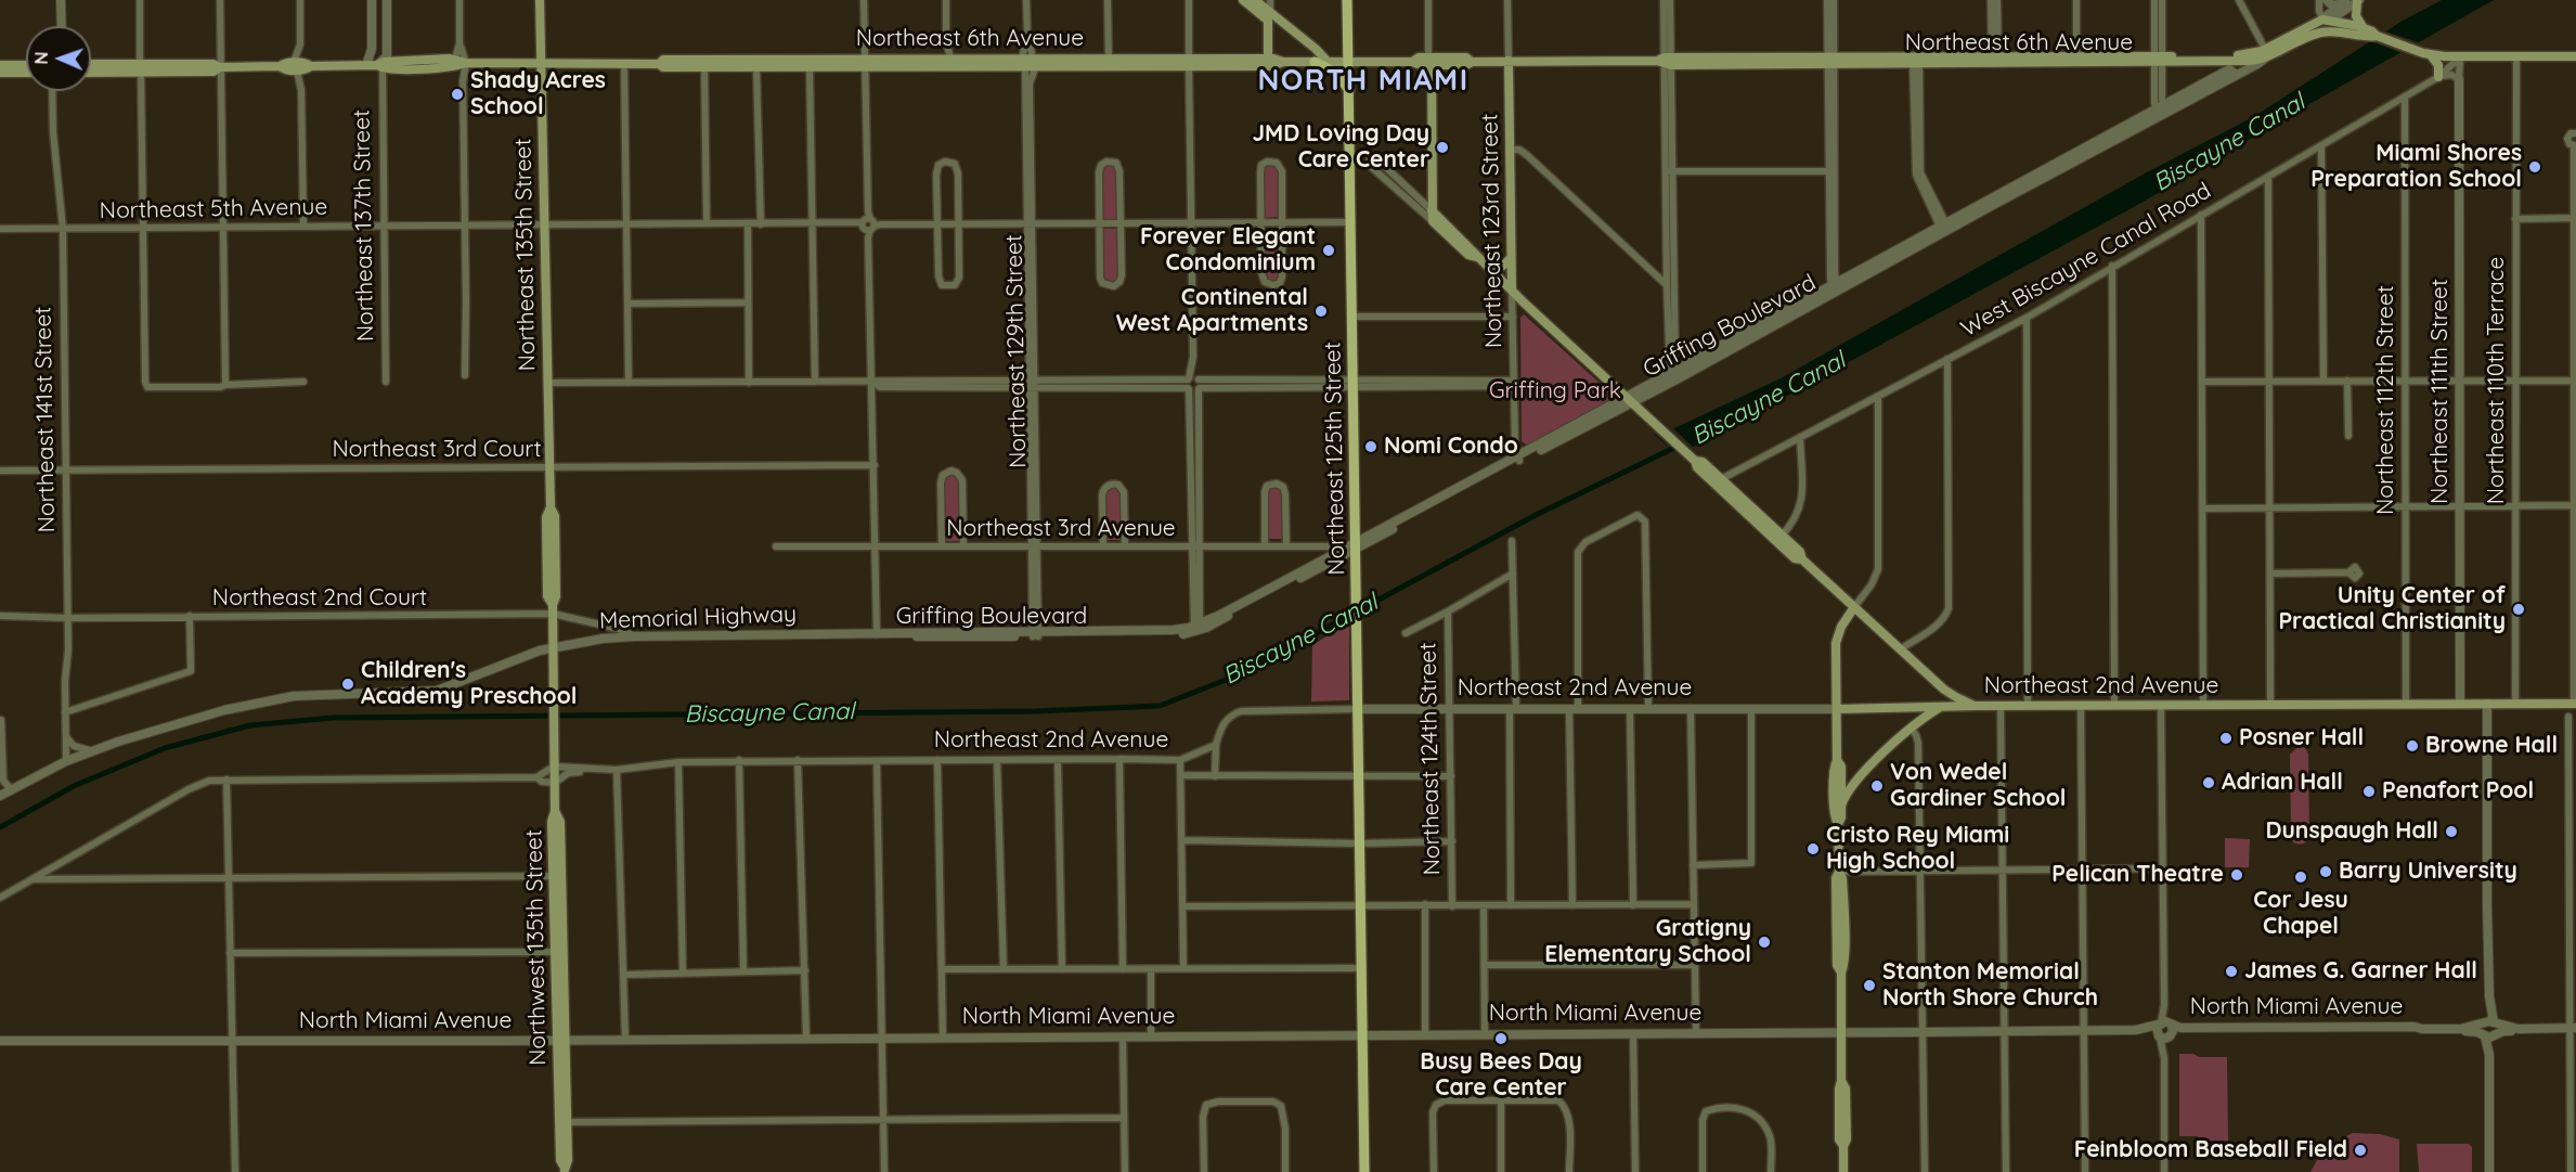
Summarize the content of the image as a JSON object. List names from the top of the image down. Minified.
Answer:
{"streets":{"main road":["Northeast 6th Avenue","Northeast 123rd Street","Northeast 135th Street","Griffing Boulevard","Northeast 125th Street","Northeast 2nd Avenue","Northwest 135th Street"],"street":["Northeast 5th Avenue","Northeast 137th Street","West Biscayne Canal Road","Northeast 129th Street","Northeast 110th Terrace","Northeast 111th Street","Northeast 112th Street","Northeast 141st Street","Northeast 3rd Court","Northeast 3rd Avenue","Northeast 2nd Court","Memorial Highway","Northeast 124th Street","North Miami Avenue"]},"crossings":[["Northeast 6th Avenue","Northeast 137th Street"],["Northeast 6th Avenue","Northeast 123rd Street"],["Northeast 6th Avenue","Northeast 135th Street"],["Northeast 6th Avenue","West Biscayne Canal Road"],["Northeast 6th Avenue","Griffing Boulevard"],["Northeast 6th Avenue","Northeast 129th Street"],["Northeast 6th Avenue","Northeast 110th Terrace"],["Northeast 6th Avenue","Northeast 125th Street"],["Northeast 5th Avenue","Northeast 137th Street"],["Northeast 5th Avenue","Northeast 135th Street"],["Northeast 5th Avenue","Northeast 129th Street"],["Northeast 5th Avenue","Northeast 141st Street"],["Northeast 5th Avenue","Northeast 125th Street"],["Northeast 123rd Street","Griffing Boulevard"],["Northeast 135th Street","Northeast 3rd Court"],["Northeast 135th Street","Northeast 2nd Court"],["Northeast 135th Street","Memorial Highway"],["Northeast 135th Street","Northeast 2nd Avenue"],["Northeast 135th Street","Northwest 135th Street"],["West Biscayne Canal Road","Northeast 112th Street"],["Griffing Boulevard","Northeast 129th Street"],["Griffing Boulevard","Northeast 125th Street"],["Griffing Boulevard","Northeast 3rd Avenue"],["Griffing Boulevard","Memorial Highway"],["Northeast 129th Street","Northeast 3rd Avenue"],["Northeast 110th Terrace","Northeast 2nd Avenue"],["Northeast 111th Street","Northeast 2nd Avenue"],["Northeast 112th Street","Northeast 2nd Avenue"],["Northeast 141st Street","Northeast 3rd Court"],["Northeast 141st Street","Northeast 2nd Court"],["Northeast 141st Street","Memorial Highway"],["Northeast 125th Street","Northeast 3rd Avenue"],["Northeast 125th Street","Northeast 2nd Avenue"],["Northeast 125th Street","North Miami Avenue"],["Northeast 2nd Court","Memorial Highway"],["Northeast 2nd Avenue","Northeast 124th Street"],["Northwest 135th Street","North Miami Avenue"]],"districts":["NORTH MIAMI"],"water":["Biscayne Canal"],"parks":["Griffing Park"],"places":["Shady Acres School","JMD Loving Day Care Center","Miami Shores Preparation School","Forever Elegant Condominium","Continental West Apartments","Nomi Condo","Unity Center of Practical Christianity","Children's Academy Preschool","Posner Hall","Browne Hall","Adrian Hall","Von Wedel Gardiner School","Penafort Pool","Dunspaugh Hall","Cristo Rey Miami High School","Barry University","Pelican Theatre","Cor Jesu Chapel","Gratigny Elementary School","James G. Garner Hall","Stanton Memorial North Shore Church","Busy Bees Day Care Center","Feinbloom Baseball Field"],"north":"left"}
